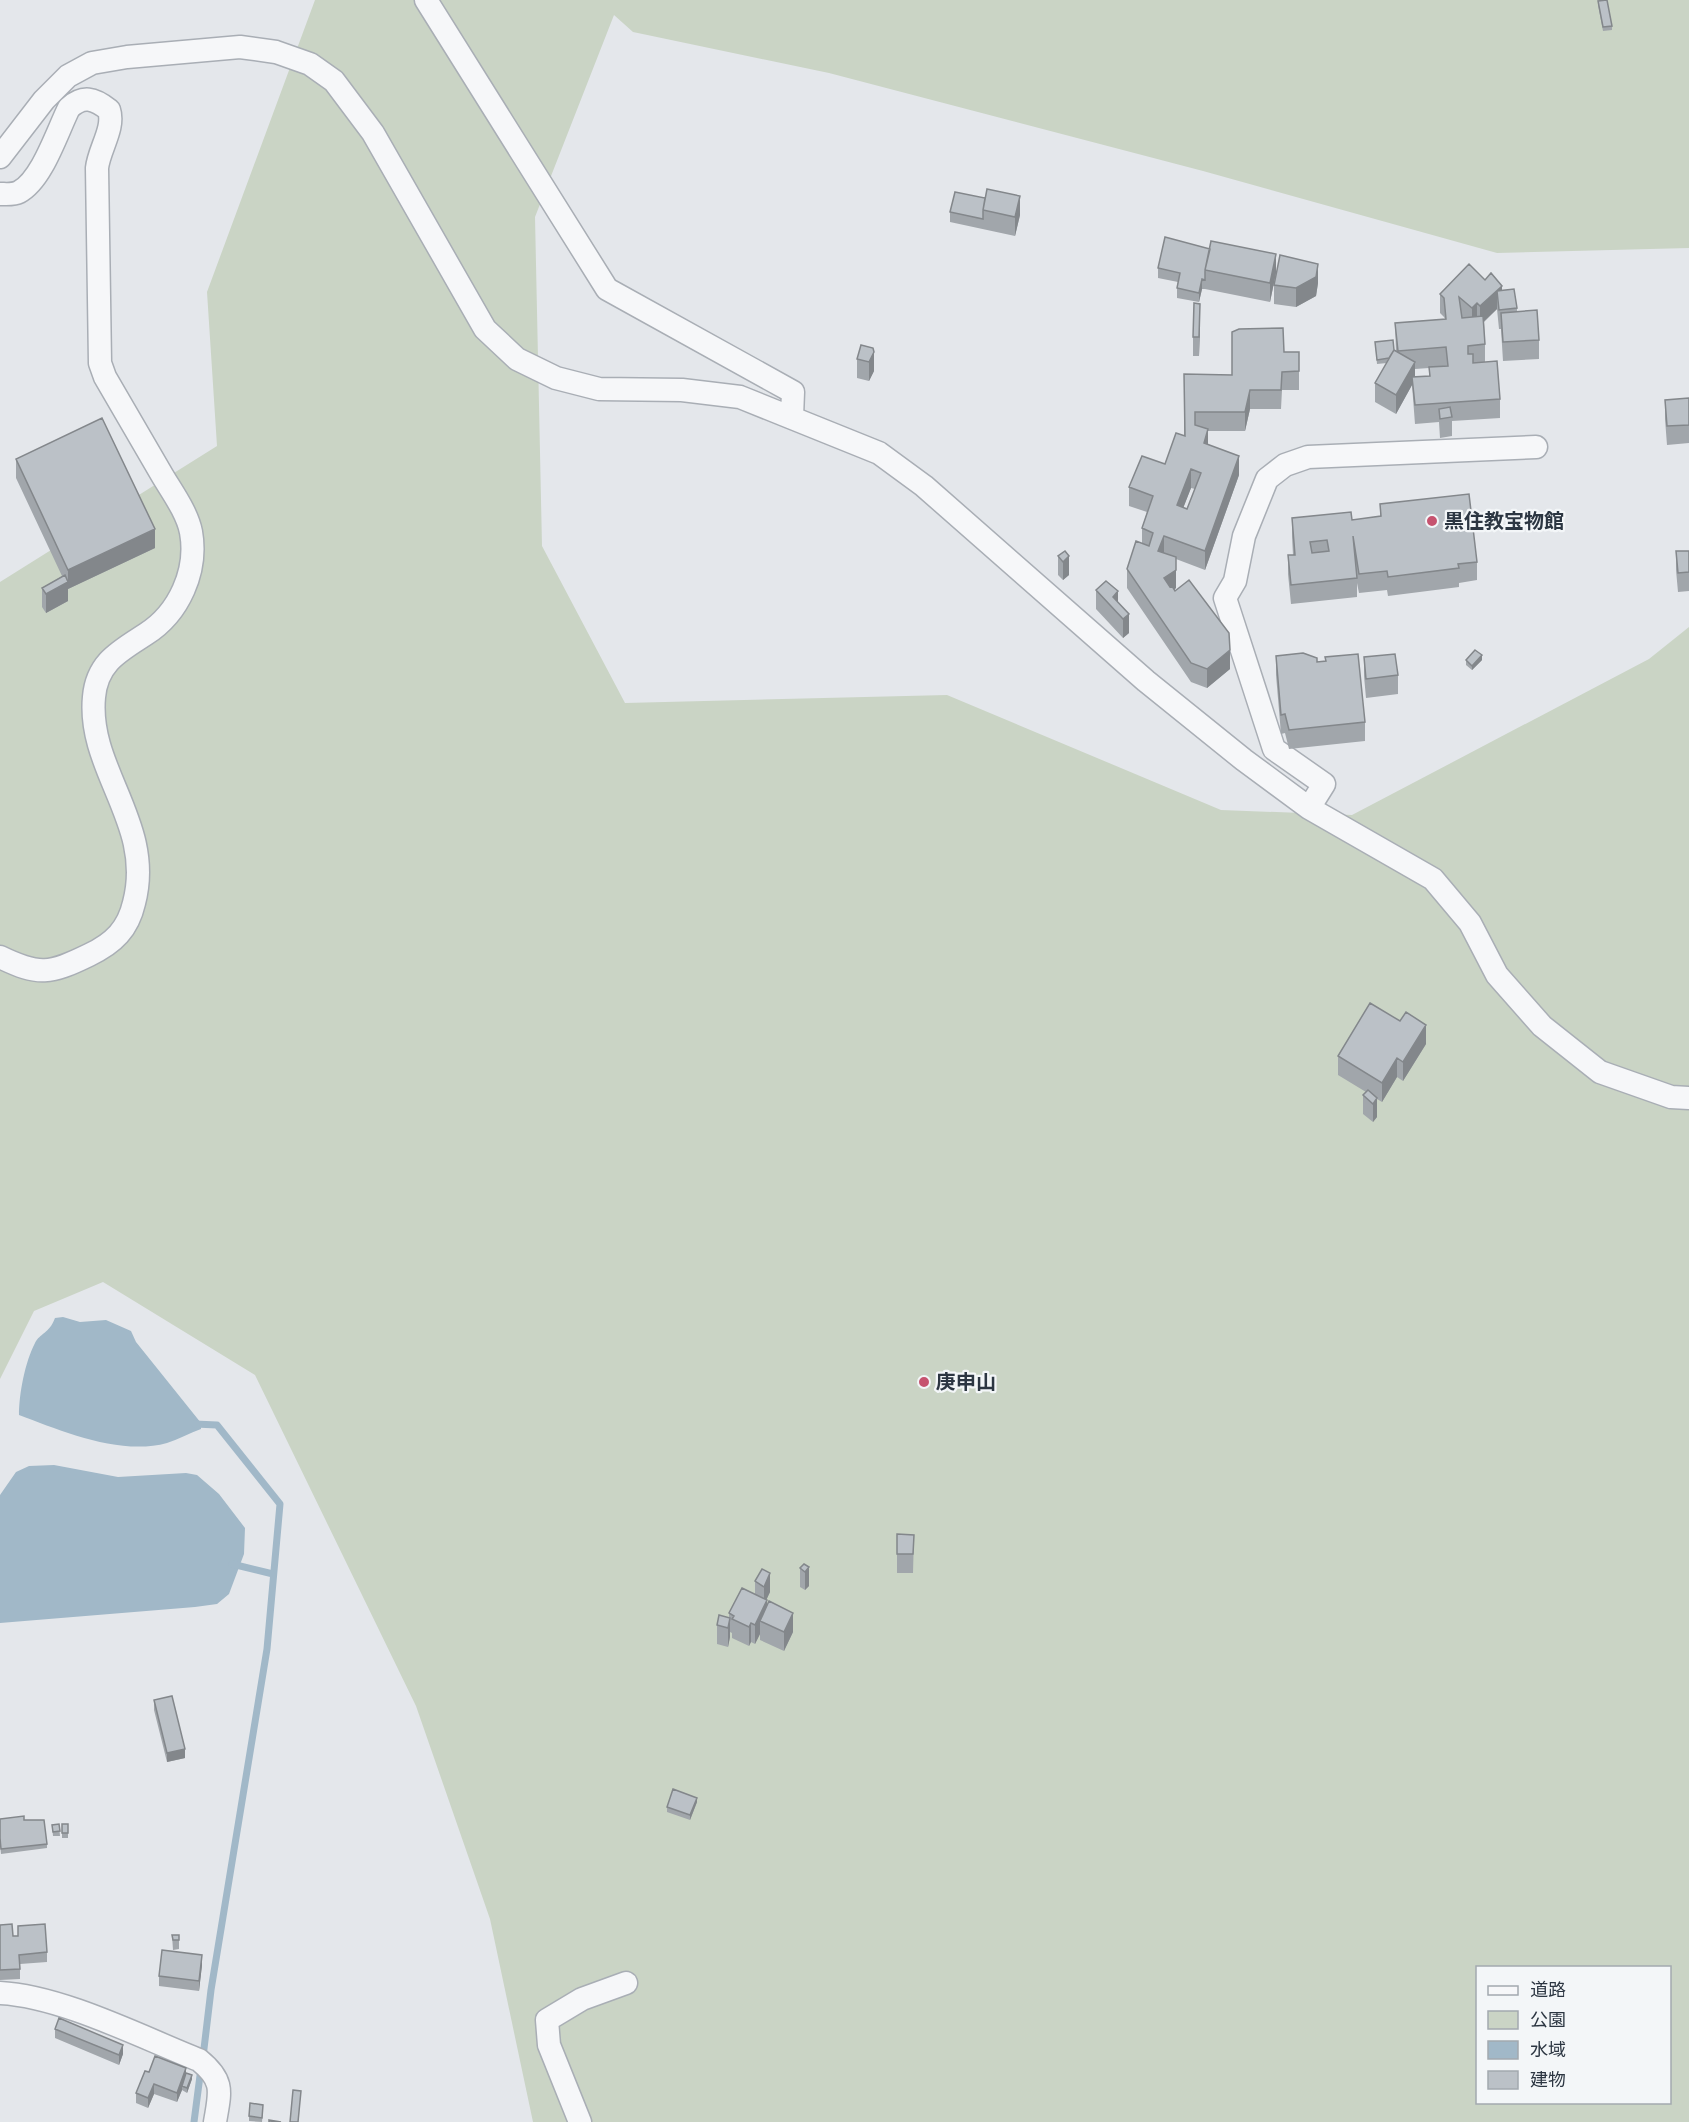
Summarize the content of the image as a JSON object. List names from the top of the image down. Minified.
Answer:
{"places":["黒住教宝物館","庚申山"],"legend":["道路","公園","水域","建物"]}
